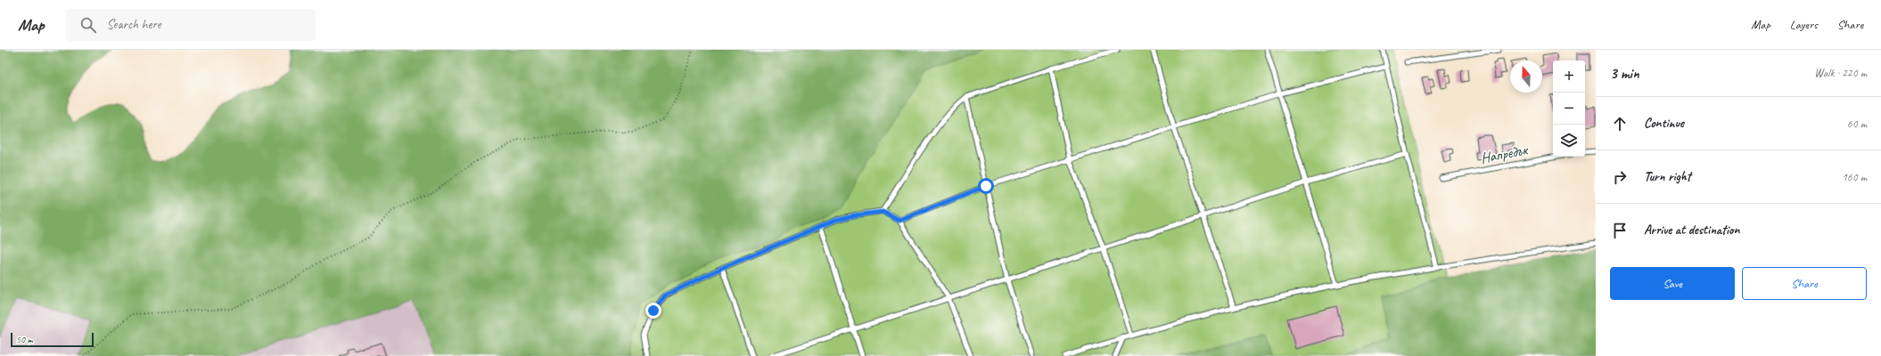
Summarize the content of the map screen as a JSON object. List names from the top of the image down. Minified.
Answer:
{"streets":{"lane":["Напредък"]},"scale_bar":"50 m","north":"top","page":{"header":"Map","search":"Search here","nav":["Map","Layers","Share"],"heading":["3 min","Walk · 220 m"],"map_buttons":["+","−"],"list":[["Continue","60 m"],["Turn right","160 m"],"Arrive at destination"],"buttons":["Save","Share"],"scale":"50 m"}}
